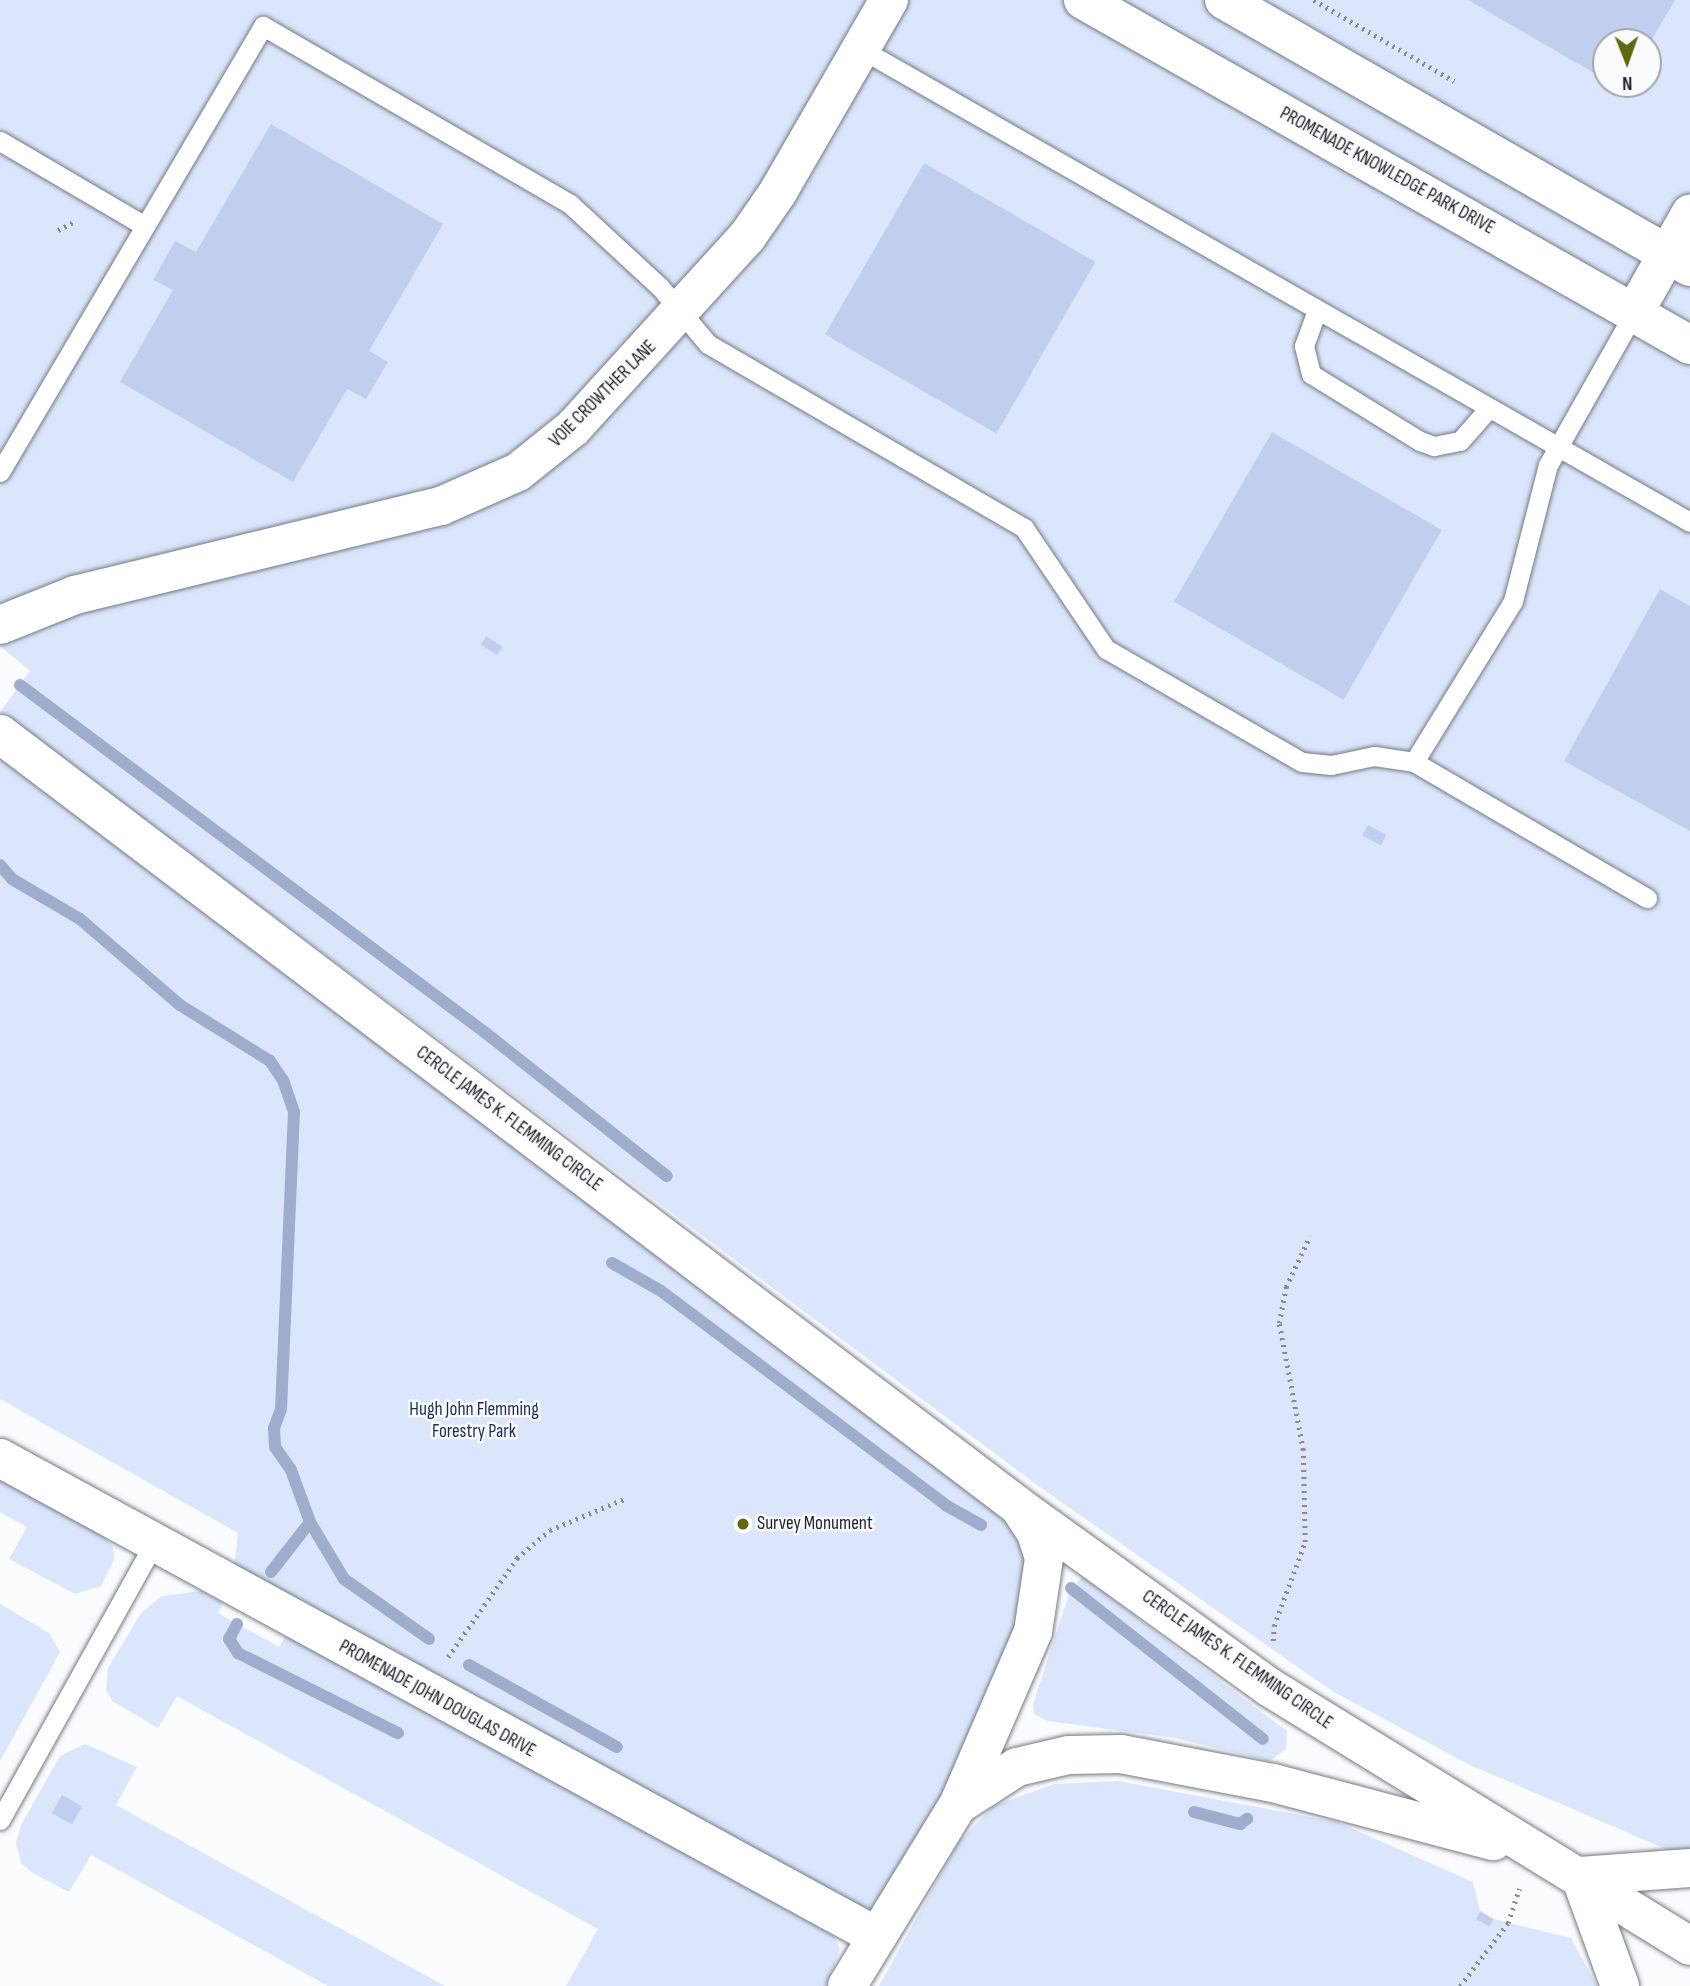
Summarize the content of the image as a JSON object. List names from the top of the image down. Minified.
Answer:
{"streets":{"street":["PROMENADE KNOWLEDGE PARK DRIVE","VOIE CROWTHER LANE","CERCLE JAMES K. FLEMMING CIRCLE","PROMENADE JOHN DOUGLAS DRIVE"]},"crossings":[["CERCLE JAMES K. FLEMMING CIRCLE","PROMENADE JOHN DOUGLAS DRIVE"]],"parks":["Hugh John Flemming Forestry Park"],"places":["Survey Monument"],"north":"bottom"}
